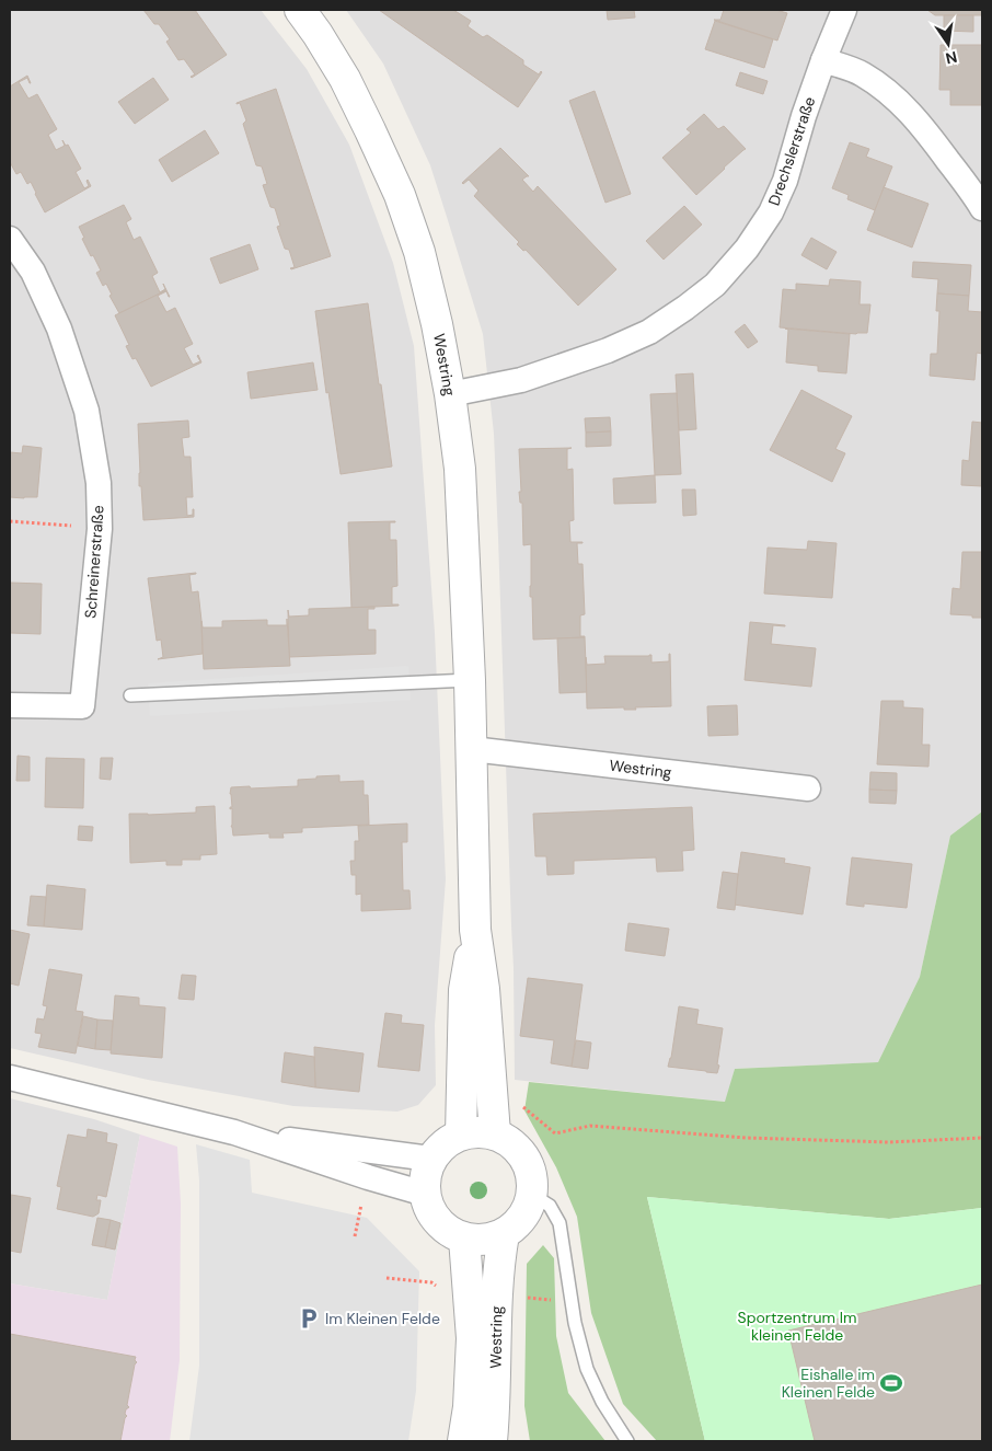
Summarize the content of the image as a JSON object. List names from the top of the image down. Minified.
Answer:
{"streets":{"street":["Drechslerstraße","Westring","Schreinerstraße"]},"crossings":[["Drechslerstraße","Westring"]],"parks":["Sportzentrum Im kleinen Felde"],"places":{"parking":["Im Kleinen Felde"],"sports":["Eishalle im Kleinen Felde"]},"north":"bottom"}
